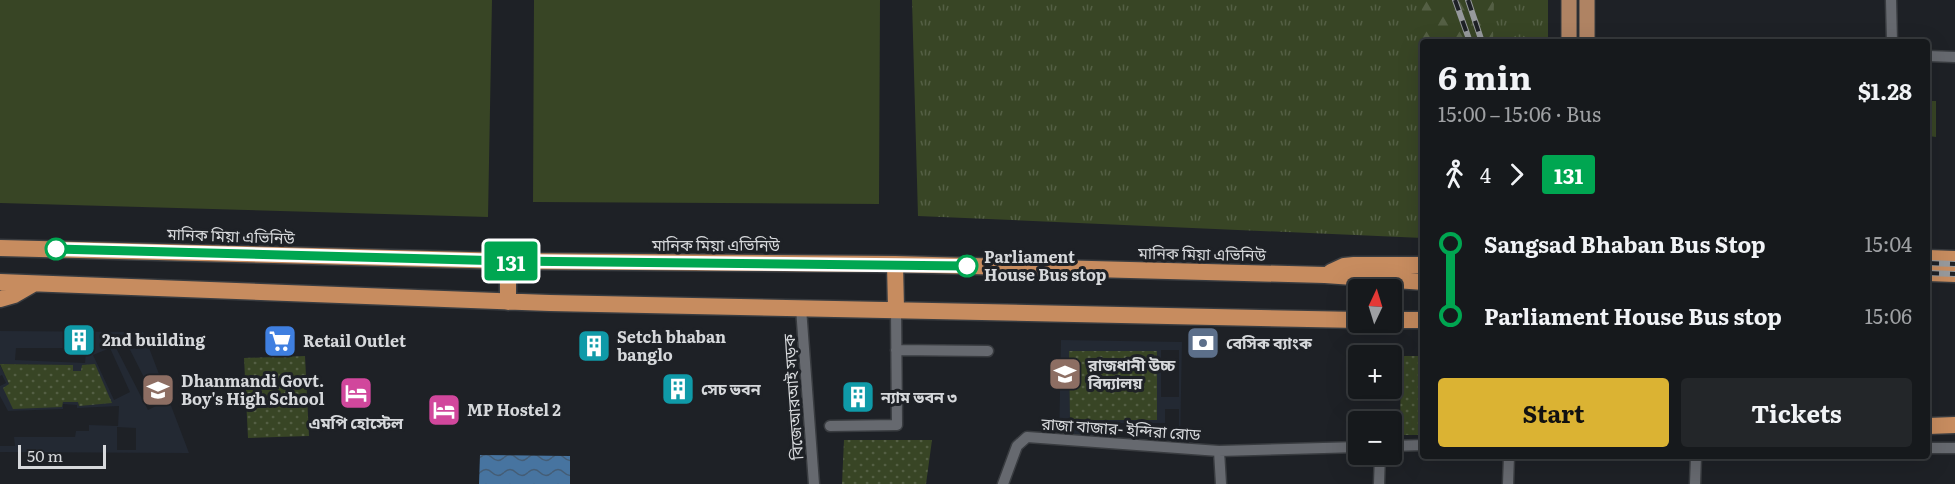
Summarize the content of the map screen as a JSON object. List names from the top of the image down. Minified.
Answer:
{"streets":{"highway":["মানিক মিয়া এভিনিউ"],"street":["বিজেআরআই সড়ক","রাজা বাজার- ইন্দিরা রোড"]},"places":{"other":["Parliament House Bus stop"],"building":["2nd building","Setch bhaban banglo","সেচ ভবন","ন্যাম ভবন ৩"],"supermarket":["Retail Outlet"],"bank":["বেসিক ব্যাংক"],"school or university":["রাজধানী উচ্চ বিদ্যালয়","Dhanmandi Govt. Boy's High School"],"hotel":["এমপি হোস্টেল","MP Hostel 2"]},"lines":["bus line 131"],"scale_bar":"50 m","north":"top","page":{"on_map":"131","heading":["6 min","15:00 – 15:06 · Bus","$1.28"],"legs":["4","131"],"list":[{"name":"Sangsad Bhaban Bus Stop","value":"15:04"},{"name":"Parliament House Bus stop","value":"15:06"}],"map_buttons":["+","−"],"buttons":["Start","Tickets"],"scale":"50 m"}}
